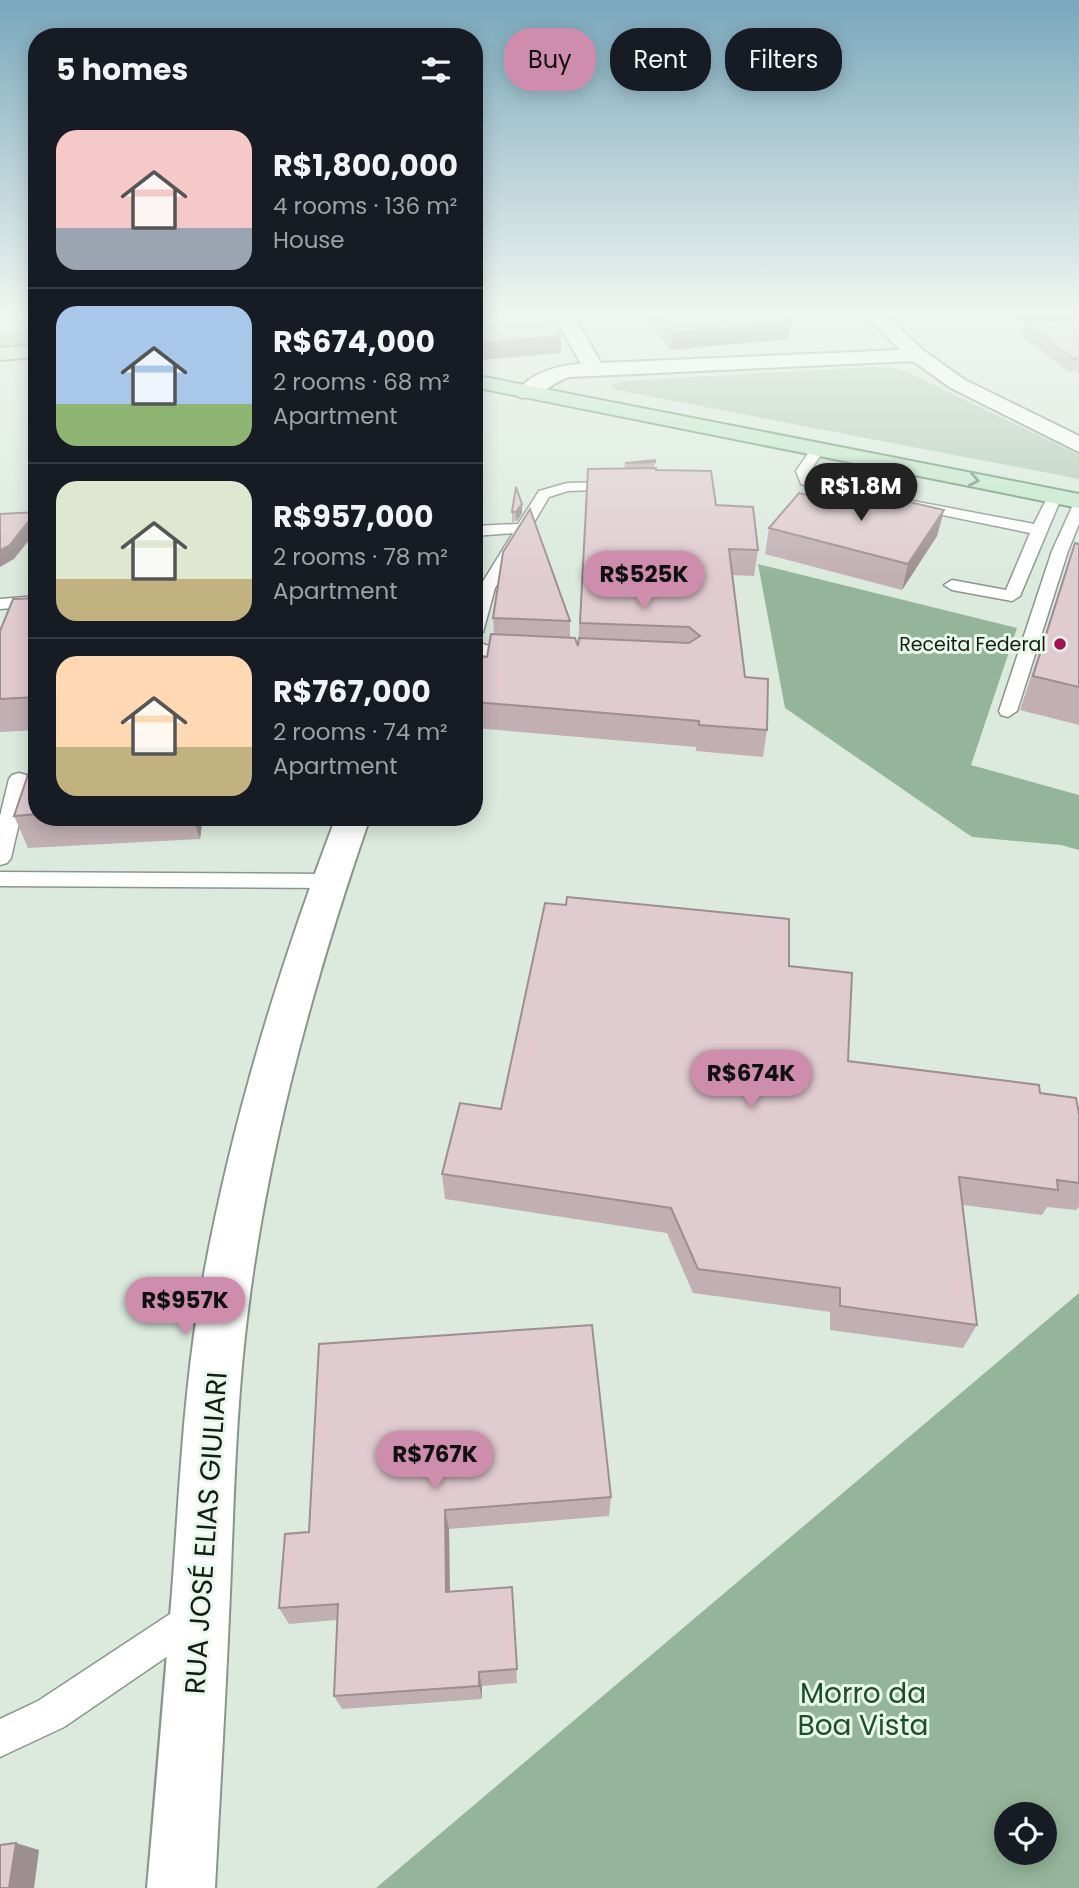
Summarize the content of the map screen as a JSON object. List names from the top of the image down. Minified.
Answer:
{"streets":{"street":["RUA JOSÉ ELIAS GIULIARI"]},"parks":["Morro da Boa Vista"],"places":["Receita Federal"],"page":{"chip":["Buy","Rent","Filters"],"heading":"5 homes","list":[{"name":"R$1,800,000","note":"4 rooms · 136 m² · House"},{"name":"R$674,000","note":"2 rooms · 68 m² · Apartment"},{"name":"R$957,000","note":"2 rooms · 78 m² · Apartment"},{"name":"R$767,000","note":"2 rooms · 74 m² · Apartment"}],"price":["R$1.8M","R$525K","R$674K","R$957K","R$767K"]}}
